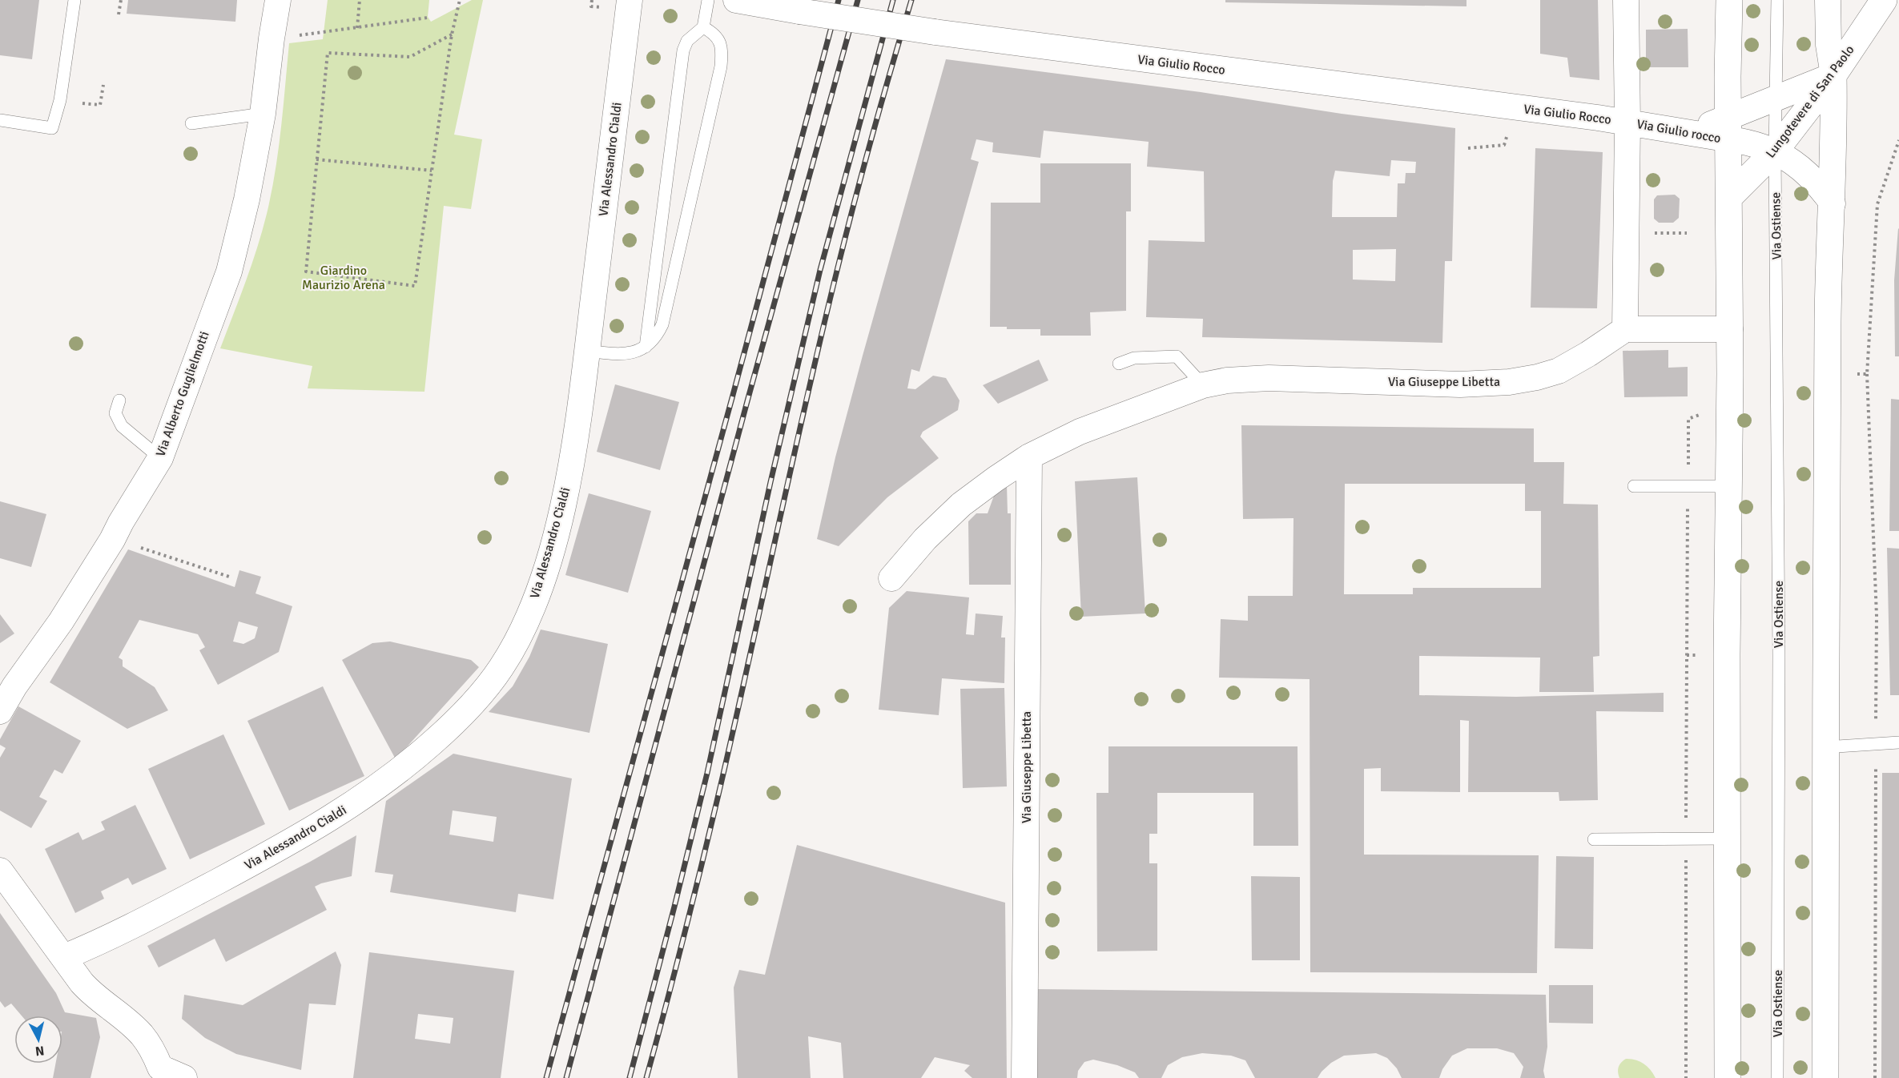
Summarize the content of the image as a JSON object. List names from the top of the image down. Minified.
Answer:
{"streets":{"main road":["Lungotevere di San Paolo"],"street":["Via Giulio Rocco","Via Giulio rocco","Via Alessandro Cialdi","Via Giuseppe Libetta","Via Alberto Guglielmotti"],"lane":["Via Ostiense"]},"crossings":[["Via Giulio Rocco","Via Giulio rocco"],["Lungotevere di San Paolo","Via Ostiense"]],"parks":["Giardino Maurizio Arena"],"north":"bottom"}
